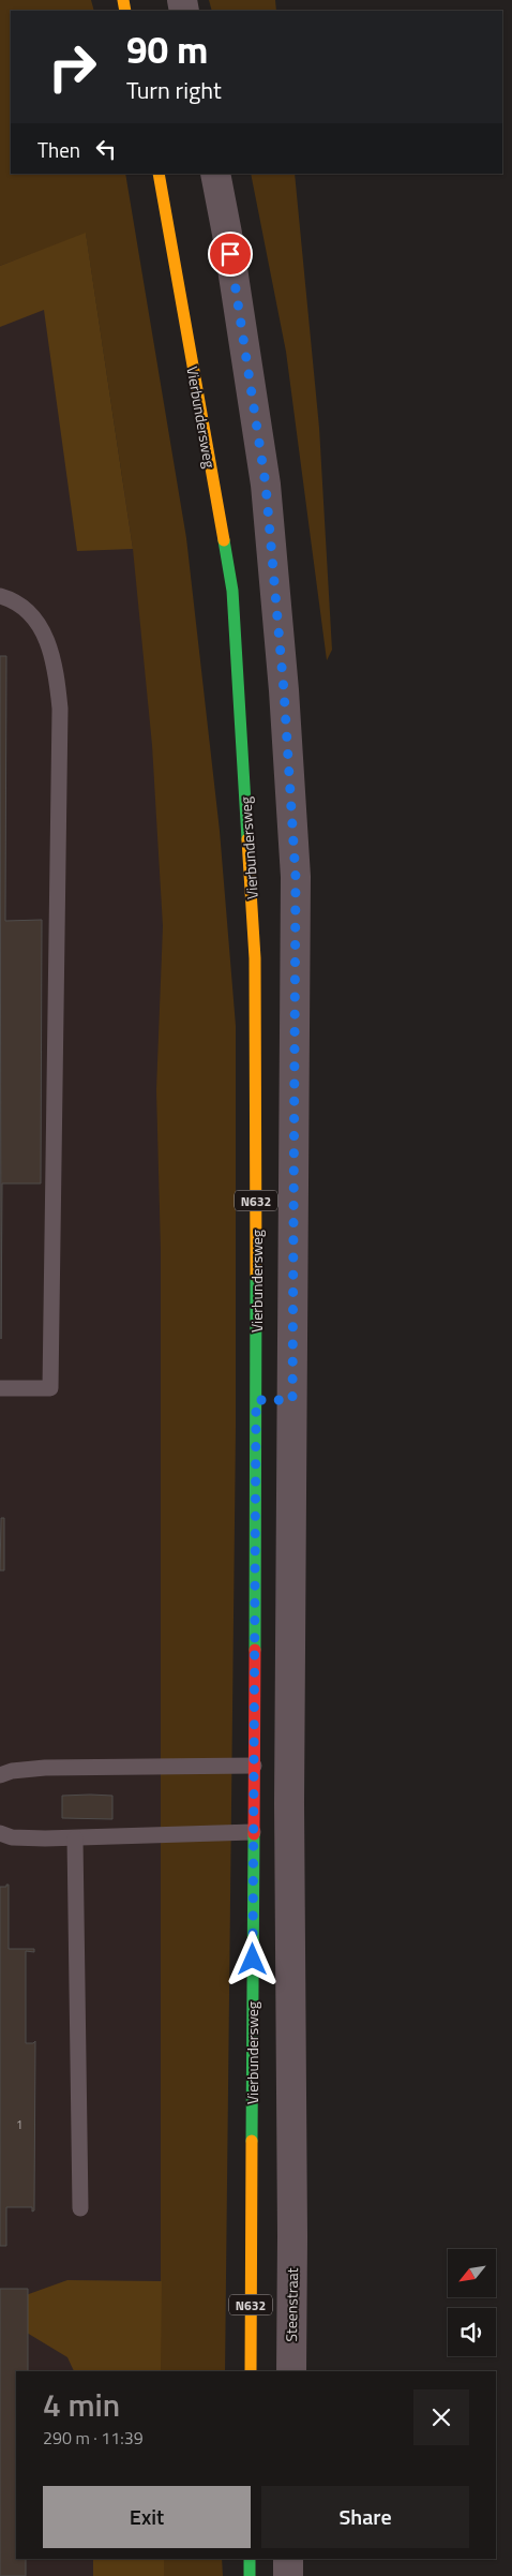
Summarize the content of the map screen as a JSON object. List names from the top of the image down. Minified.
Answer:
{"streets":{"main road":["Vierbundersweg","N632"],"street":["Steenstraat"]},"house_numbers":["1"],"north":"bottom left","page":{"turn":["90 m","Turn right"],"then":"Then","heading":["4 min","290 m · 11:39"],"buttons":["Exit","Share"]}}
